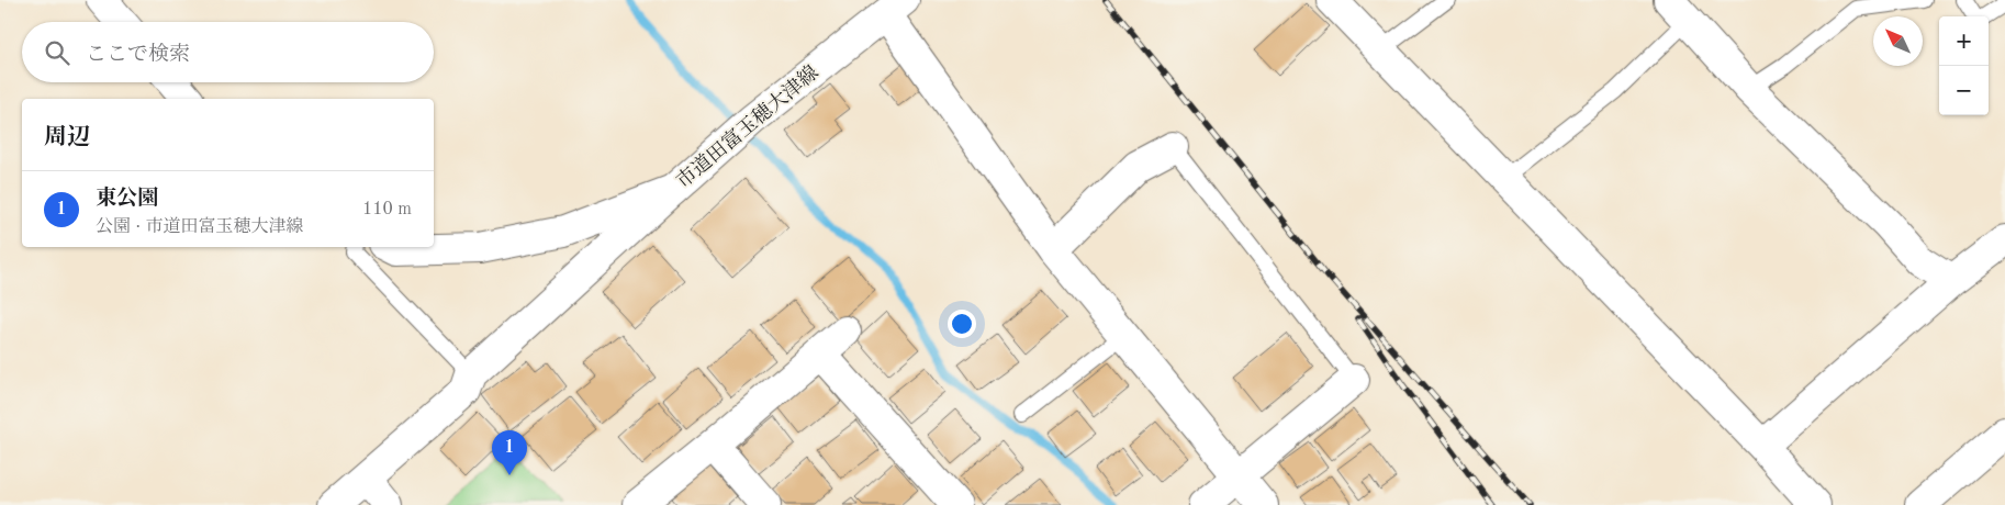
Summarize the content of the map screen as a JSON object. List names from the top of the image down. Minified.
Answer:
{"streets":{"street":["市道田富玉穂大津線"]},"north":"top left","page":{"map_buttons":["+","−"],"search":"ここで検索","heading":"周辺","list":[{"mark":"1","name":"東公園","note":"公園 · 市道田富玉穂大津線","value":"110 m"}],"pins":"1"}}
